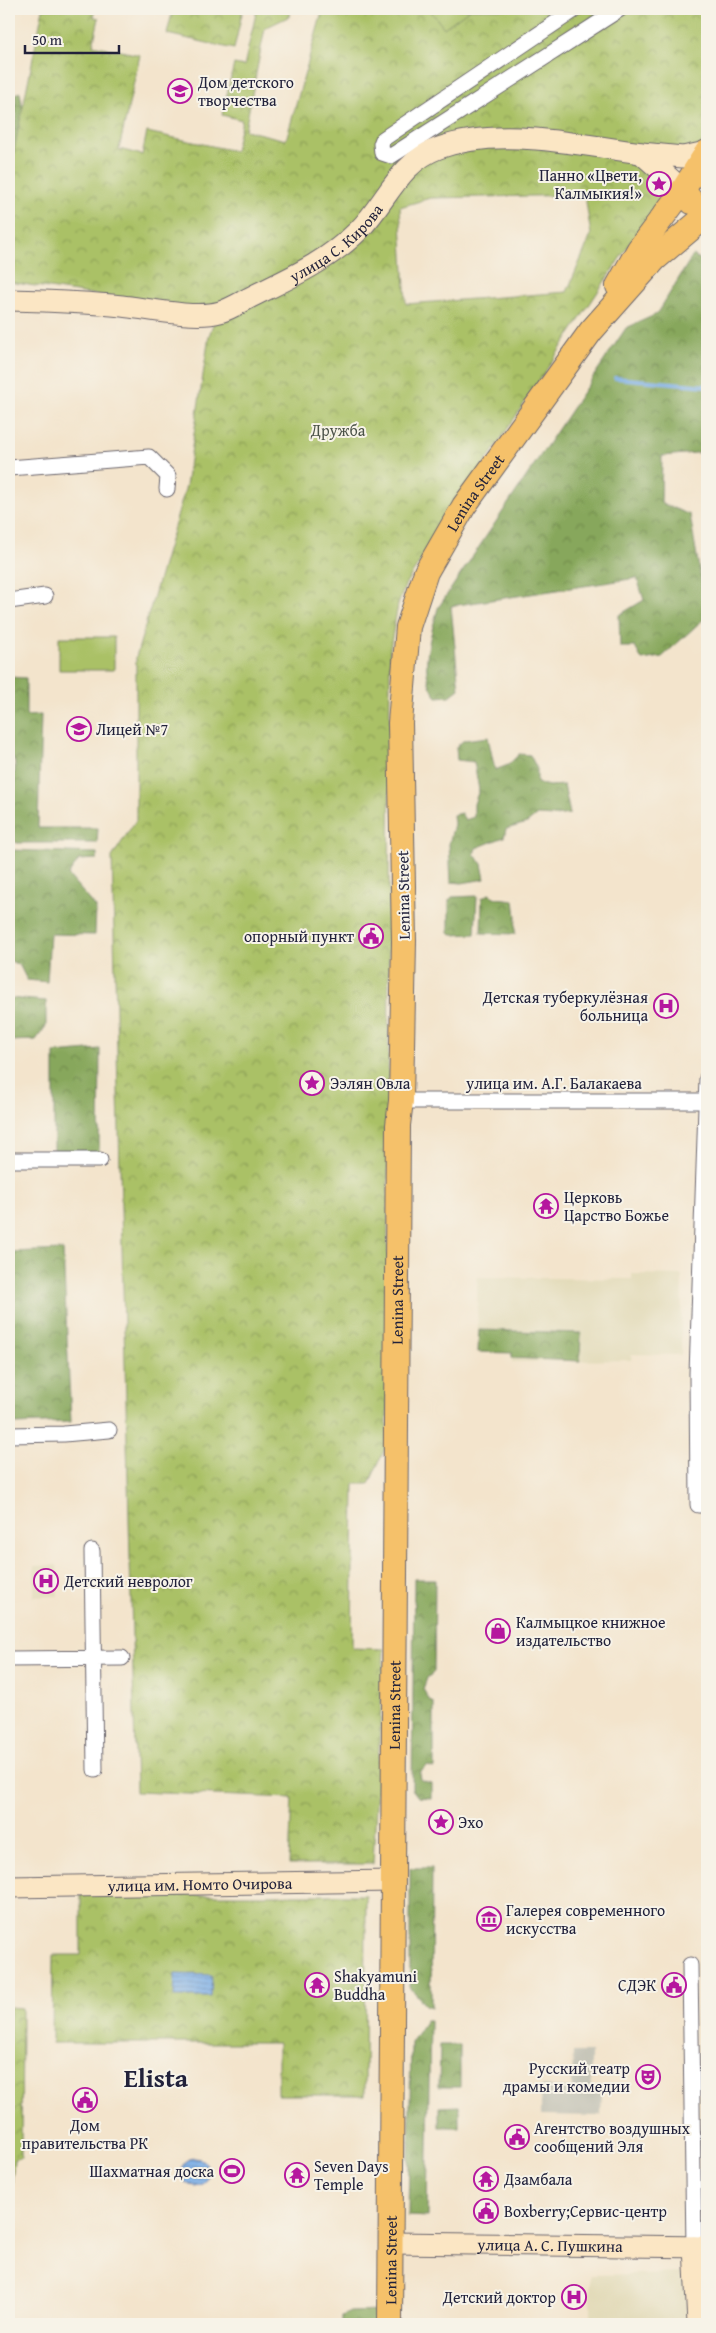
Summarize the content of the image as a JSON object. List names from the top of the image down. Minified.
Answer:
{"streets":{"main road":["улица С. Кирова","Lenina Street","улица им. Номто Очирова","улица А. С. Пушкина"],"street":["улица им. А.Г. Балакаева"]},"crossings":[["улица С. Кирова","Lenina Street"],["Lenina Street","улица им. А.Г. Балакаева"],["Lenina Street","улица им. Номто Очирова"],["Lenina Street","улица А. С. Пушкина"]],"districts":["Elista"],"parks":["Дружба"],"places":{"school or university":["Дом детского творчества","Лицей №7"],"place":["Панно «Цвети, Калмыкия!»","Ээлян Овла","Эхо"],"public building":["опорный пункт","СДЭК","Дом правительства РК","Агентство воздушных сообщений Эля","Boxberry;Сервис-центр"],"hospital":["Детская туберкулёзная больница","Детский невролог","Детский доктор"],"temple":["Церковь Царство Божье","Shakyamuni Buddha","Seven Days Temple","Дзамбала"],"shop":["Калмыцкое книжное издательство"],"museum":["Галерея современного искусства"],"theatre":["Русский театр драмы и комедии"],"sports":["Шахматная доска"]},"scale_bar":"50 m"}
